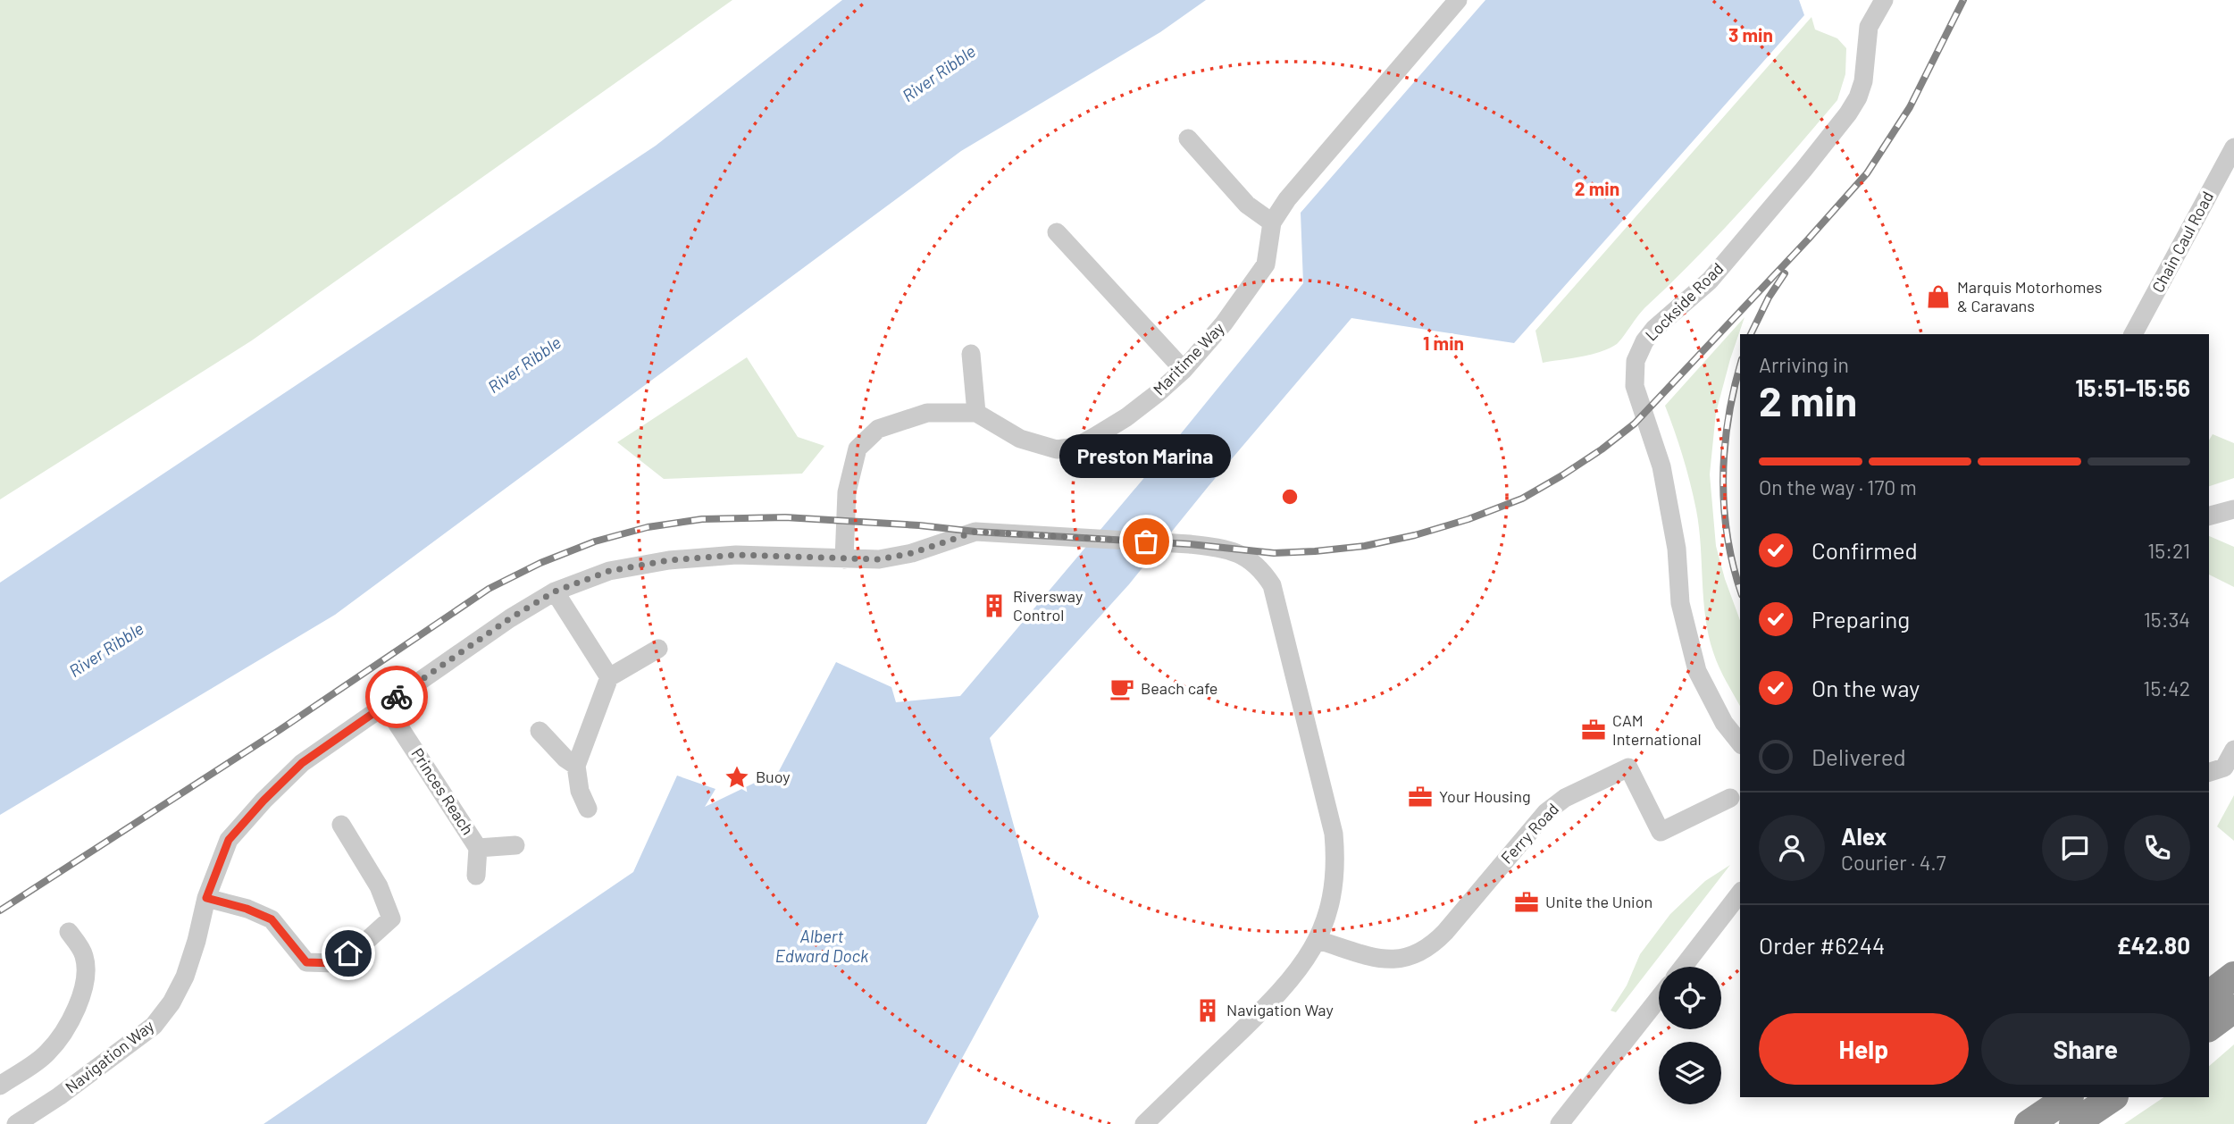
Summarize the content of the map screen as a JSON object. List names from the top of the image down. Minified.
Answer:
{"streets":{"street":["Chain Caul Road","Lockside Road","Maritime Way","Princes Reach","Ferry Road","Navigation Way"]},"crossings":[["Princes Reach","Navigation Way"],["Ferry Road","Navigation Way"]],"water":["River Ribble","Albert Edward Dock"],"places":{"shop":["Marquis Motorhomes & Caravans"],"other":["Preston Marina"],"building":["Riversway Control","Navigation Way"],"cafe":["Beach cafe"],"office":["CAM International","Your Housing","Unite the Union"],"place":["Buoy"]},"page":{"heading":["2 min","Arriving in","15:51–15:56"],"panel":["Alex","Courier · 4.7","Order #6244","£42.80"],"bubble":"Preston Marina","bar":"On the way · 170 m","list":[["Confirmed","15:21"],["Preparing","15:34"],["On the way","15:42"],"Delivered"],"buttons":["Help","Share"]},"rings":["3 min","2 min","1 min"]}
